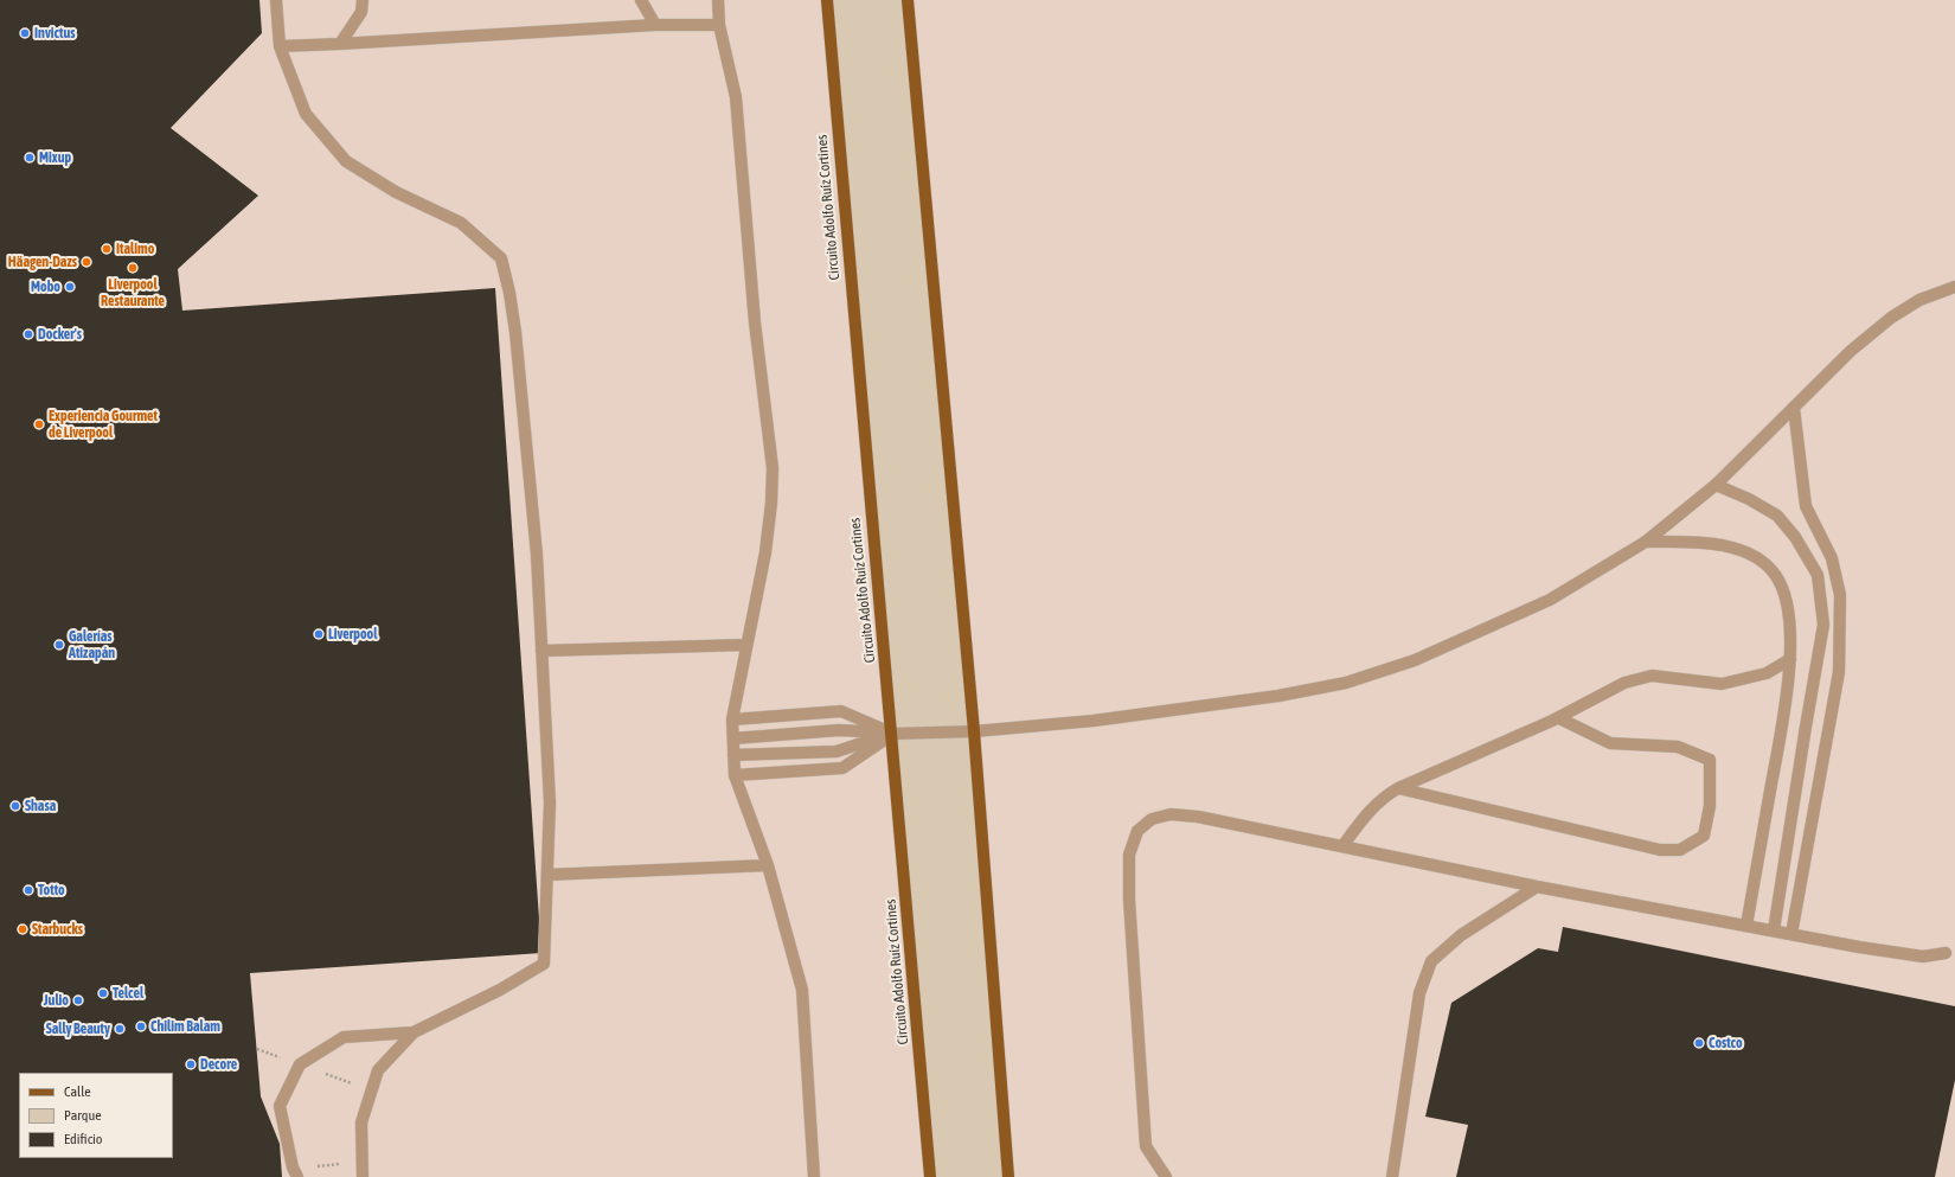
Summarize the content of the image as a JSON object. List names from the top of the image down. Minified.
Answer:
{"streets":{"main road":["Circuito Adolfo Ruíz Cortines"]},"places":["Invictus","Mixup","Italimo","Häagen-Dazs","Liverpool Restaurante","Mobo","Docker's","Experiencia Gourmet de Liverpool","Liverpool","Galerías Atizapán","Shasa","Totto","Starbucks","Telcel","Julio","Chilim Balam","Sally Beauty","Costco","Decore"],"legend":["Calle","Parque","Edificio"]}
